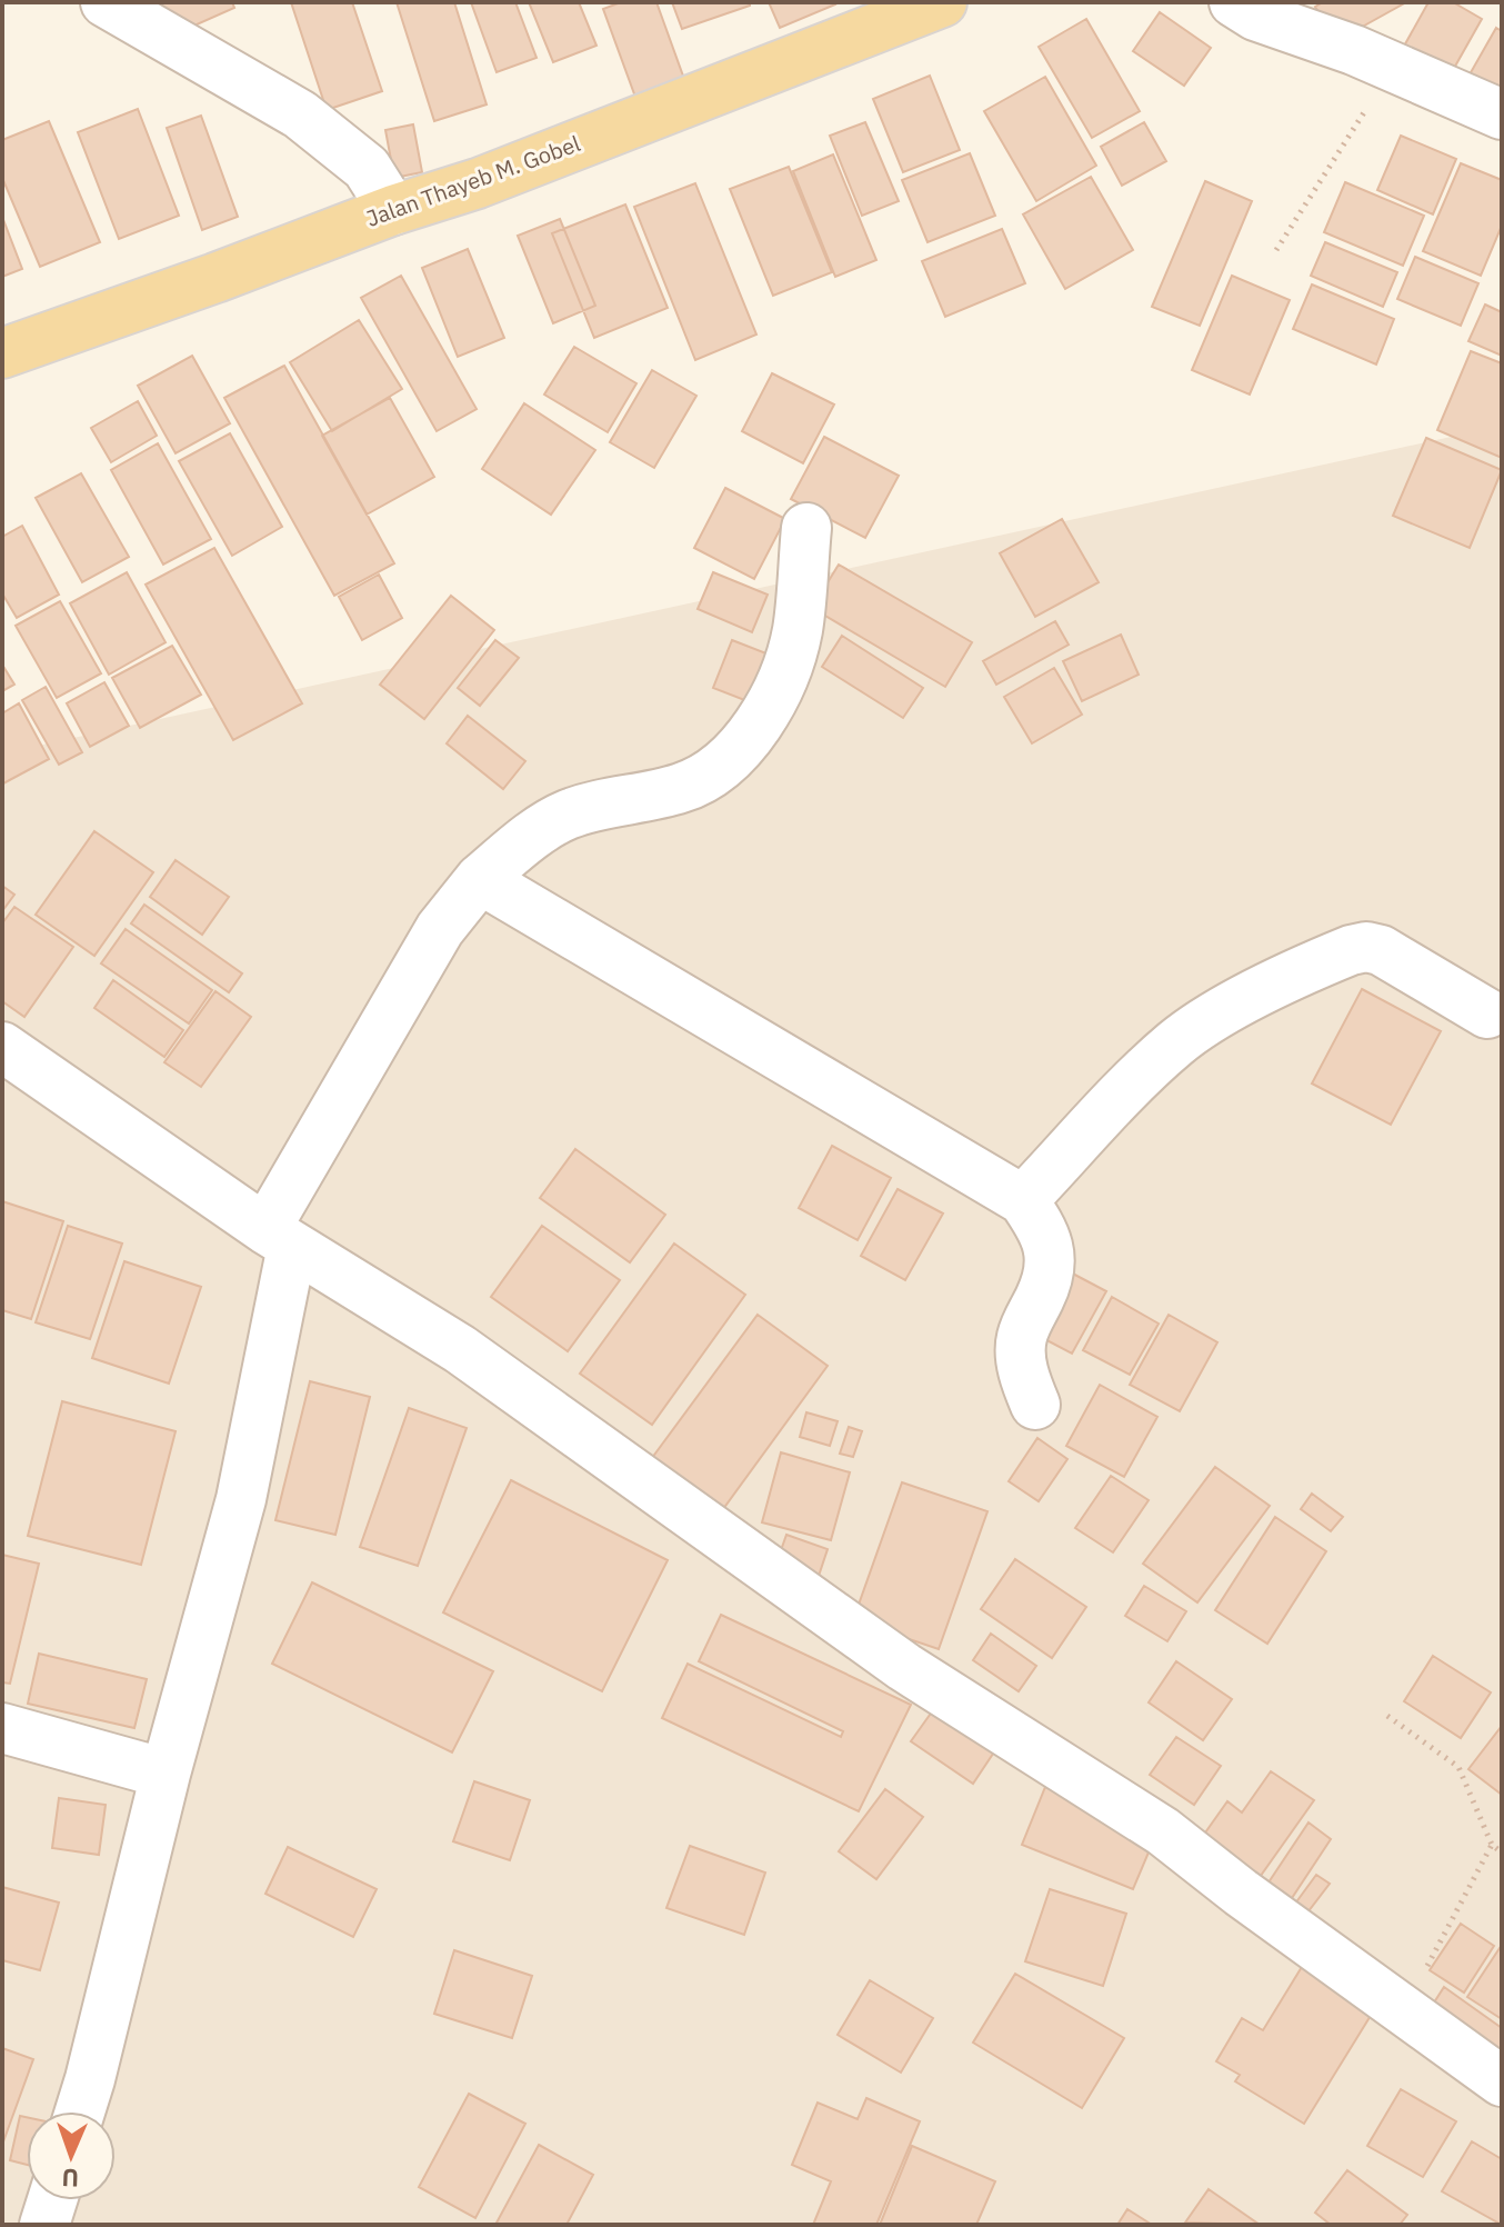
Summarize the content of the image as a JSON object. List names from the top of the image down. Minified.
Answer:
{"streets":{"main road":["Jalan Thayeb M. Gobel"]},"north":"bottom"}
